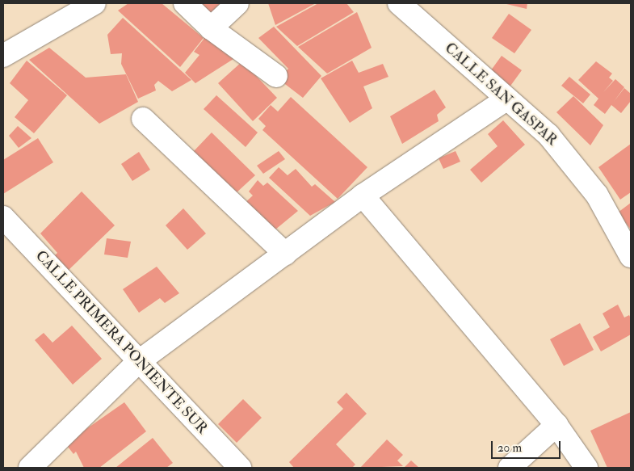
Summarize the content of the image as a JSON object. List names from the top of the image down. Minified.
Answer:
{"streets":{"street":["CALLE SAN GASPAR","CALLE PRIMERA PONIENTE SUR"]},"scale_bar":"20 m"}
